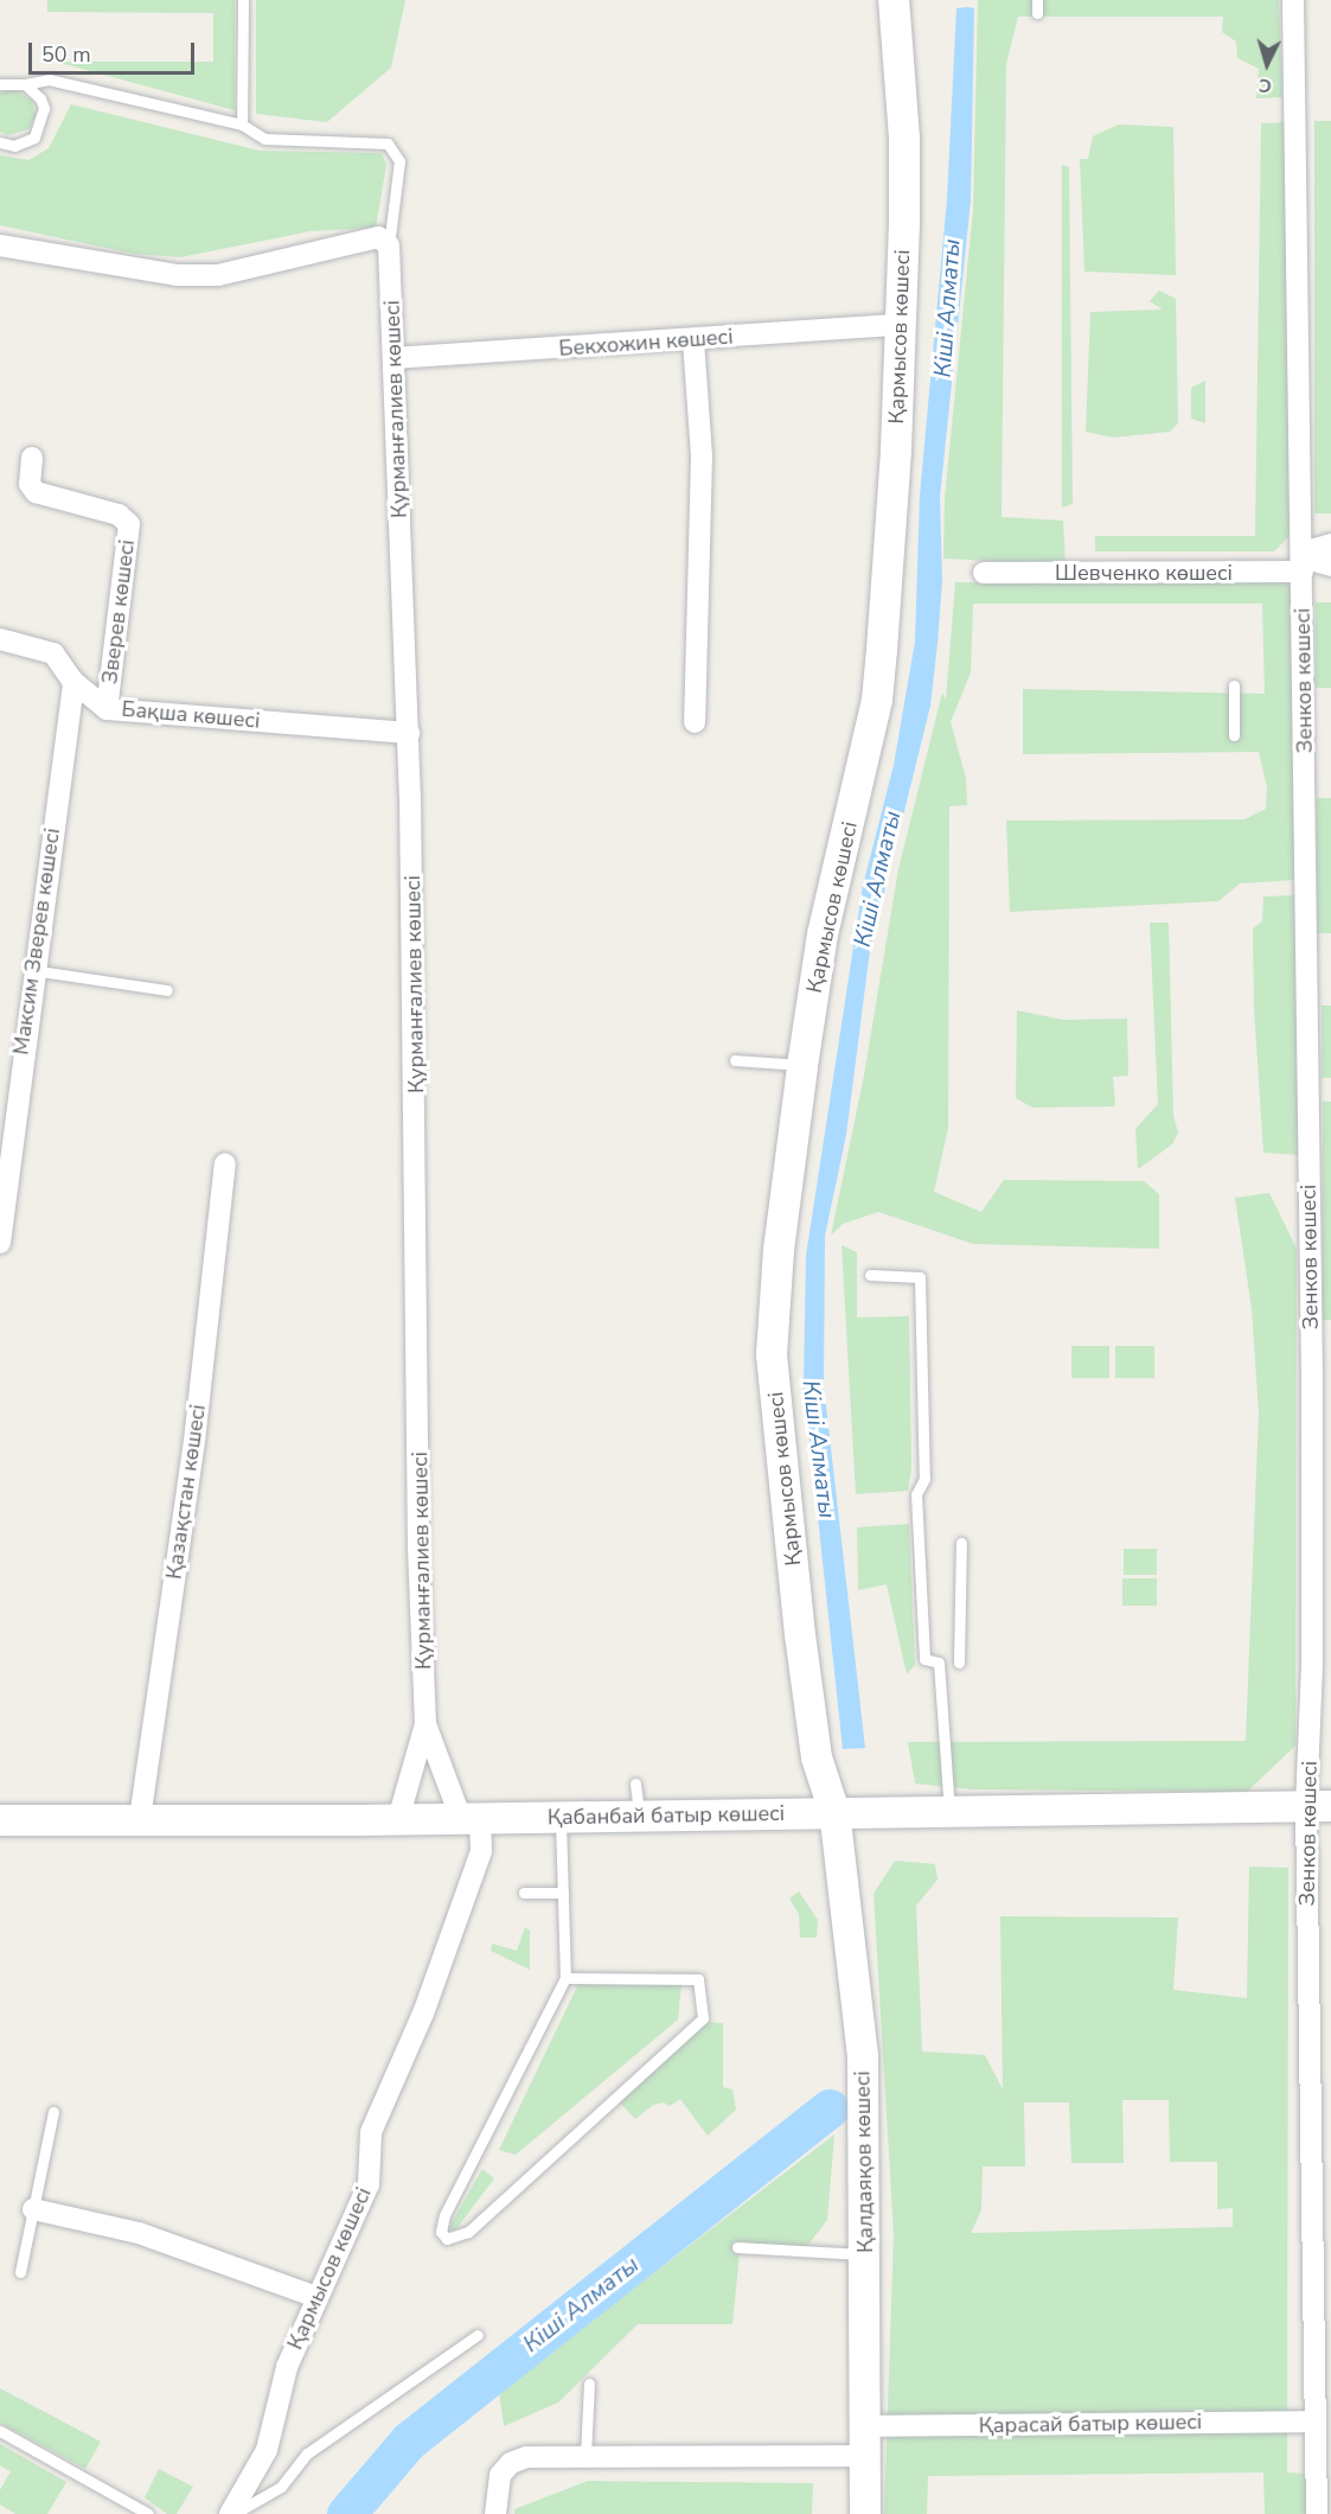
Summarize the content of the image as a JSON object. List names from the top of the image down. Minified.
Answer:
{"streets":{"street":["Қармысов көшесі","Бекхожин көшесі","Қурманғалиев көшесі","Шевченко көшесі","Зверев көшесі","Зенков көшесі","Бақша көшесі","Максим Зверев көшесі","Қазақстан көшесі","Қабанбай батыр көшесі","Қалдаяқов көшесі","Қарасай батыр көшесі"]},"crossings":[["Қармысов көшесі","Бекхожин көшесі"],["Қармысов көшесі","Қабанбай батыр көшесі"],["Қармысов көшесі","Қалдаяқов көшесі"],["Бекхожин көшесі","Қурманғалиев көшесі"],["Қурманғалиев көшесі","Бақша көшесі"],["Шевченко көшесі","Зенков көшесі"],["Зверев көшесі","Бақша көшесі"],["Зенков көшесі","Қабанбай батыр көшесі"],["Зенков көшесі","Қарасай батыр көшесі"],["Бақша көшесі","Максим Зверев көшесі"],["Қазақстан көшесі","Қабанбай батыр көшесі"],["Қабанбай батыр көшесі","Қалдаяқов көшесі"],["Қалдаяқов көшесі","Қарасай батыр көшесі"]],"water":["Кіші Алматы"],"scale_bar":"50 m","north":"bottom"}
